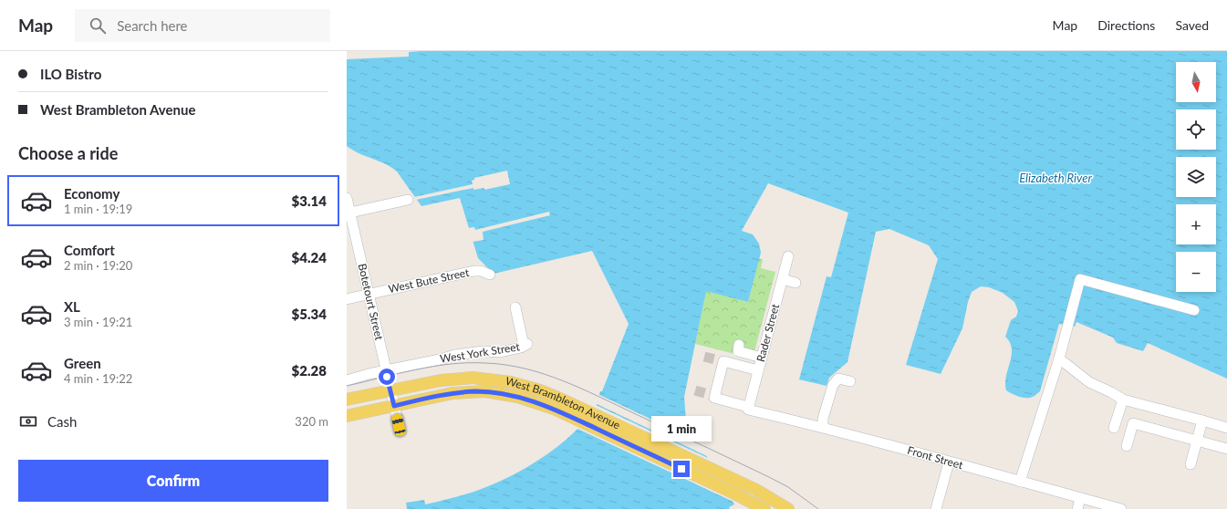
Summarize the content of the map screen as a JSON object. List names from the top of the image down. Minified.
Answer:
{"streets":{"main road":["West Brambleton Avenue"],"street":["West Bute Street","Botetourt Street","Rader Street","West York Street","Front Street"]},"crossings":[["West Bute Street","Botetourt Street"],["Botetourt Street","West York Street"],["Botetourt Street","West Brambleton Avenue"],["Rader Street","Front Street"]],"water":["Elizabeth River"],"north":"bottom","page":{"header":"Map","search":"Search here","nav":["Map","Directions","Saved"],"banner":["ILO Bistro","West Brambleton Avenue"],"map_buttons":["+","−"],"heading":"Choose a ride","list":[{"name":"Economy","note":"1 min · 19:19","value":"$3.14"},{"name":"Comfort","note":"2 min · 19:20","value":"$4.24"},{"name":"XL","note":"3 min · 19:21","value":"$5.34"},{"name":"Green","note":"4 min · 19:22","value":"$2.28"}],"pay":["Cash","320 m"],"bubble":"1 min","buttons":"Confirm"}}
